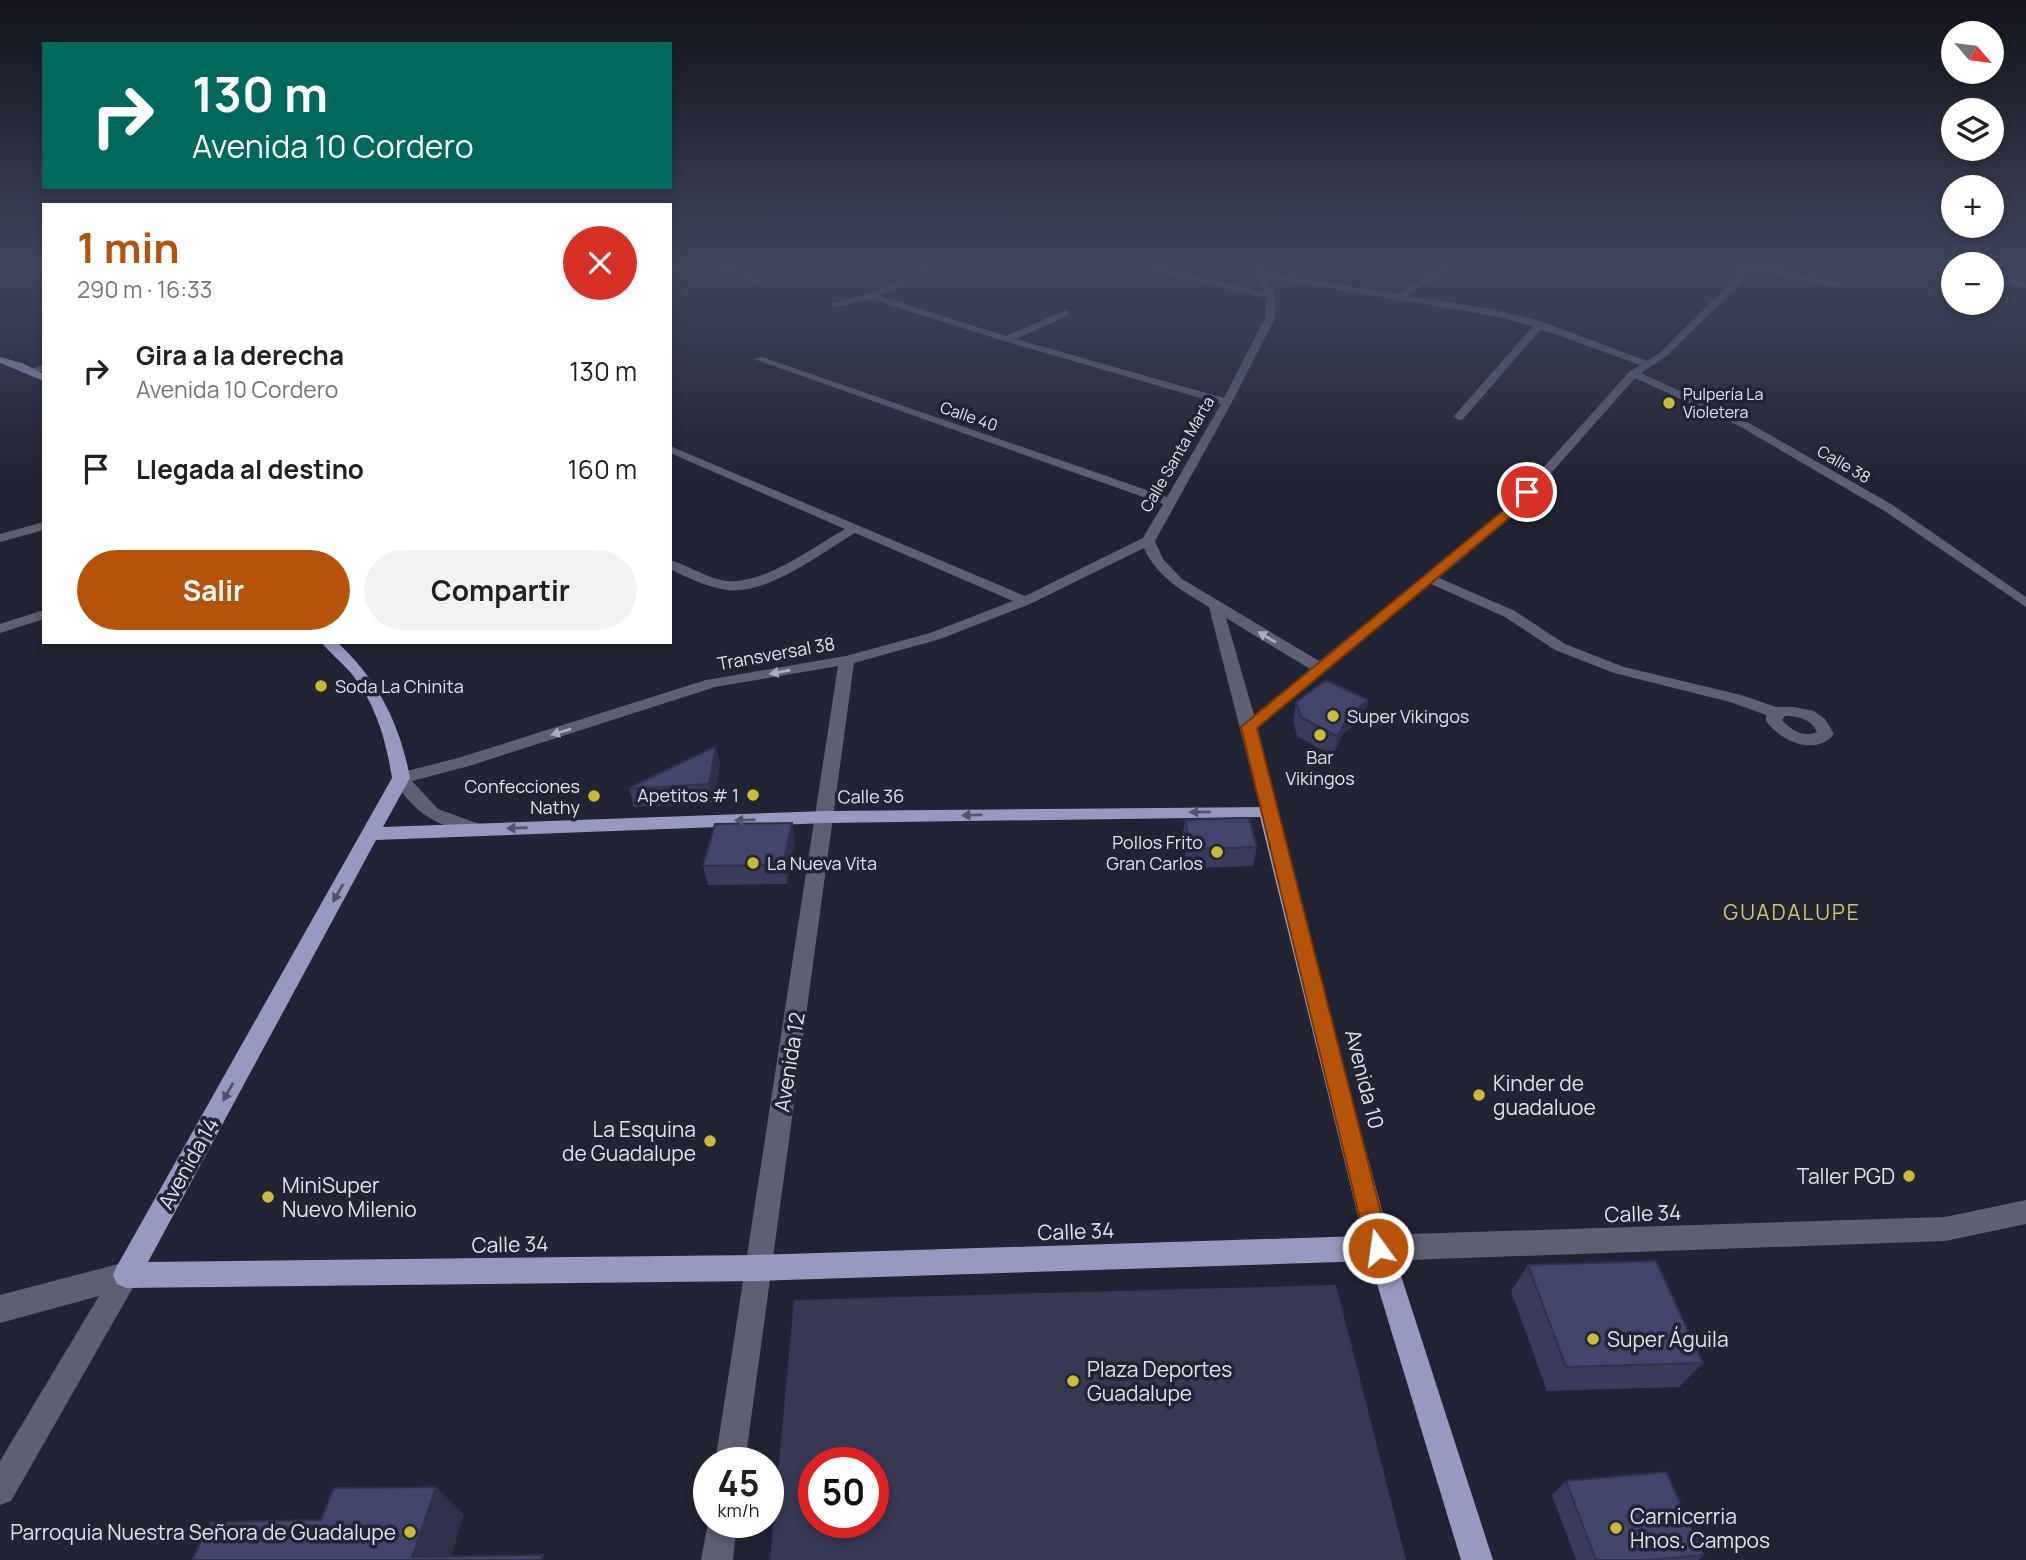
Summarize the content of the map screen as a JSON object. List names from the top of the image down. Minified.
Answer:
{"streets":{"main road":["Calle 36","Avenida 10","Avenida 14","Calle 34"],"street":["Calle 40","Calle Santa Marta","Calle 38","Transversal 38","Avenida 12"]},"crossings":[["Calle 40","Calle Santa Marta"],["Calle Santa Marta","Transversal 38"],["Calle Santa Marta","Avenida 10"],["Transversal 38","Calle 36"],["Transversal 38","Avenida 12"],["Transversal 38","Avenida 14"],["Calle 36","Avenida 12"],["Calle 36","Avenida 10"],["Calle 36","Avenida 14"],["Avenida 12","Calle 34"],["Avenida 10","Calle 34"],["Avenida 14","Calle 34"]],"one_way":["Calle 36","Avenida 14"],"districts":["GUADALUPE"],"places":["Pulpería La Violetera","Soda La Chinita","Super Vikingos","Bar Vikingos","Apetitos # 1","Confecciones Nathy","Pollos Frito Gran Carlos","La Nueva Vita","Kinder de guadaluoe","La Esquina de Guadalupe","Taller PGD","MiniSuper Nuevo Milenio","Super Águila","Plaza Deportes Guadalupe","Carnicerria Hnos. Campos","Parroquia Nuestra Señora de Guadalupe"],"north":"bottom right","page":{"map_buttons":["+","−"],"turn":["130 m","Avenida 10 Cordero"],"heading":["1 min","290 m · 16:33"],"list":[{"name":"Gira a la derecha","note":"Avenida 10 Cordero","value":"130 m"},{"name":"Llegada al destino","value":"160 m"}],"buttons":["Salir","Compartir"],"speed":"45 km/h","limit":"50"}}
